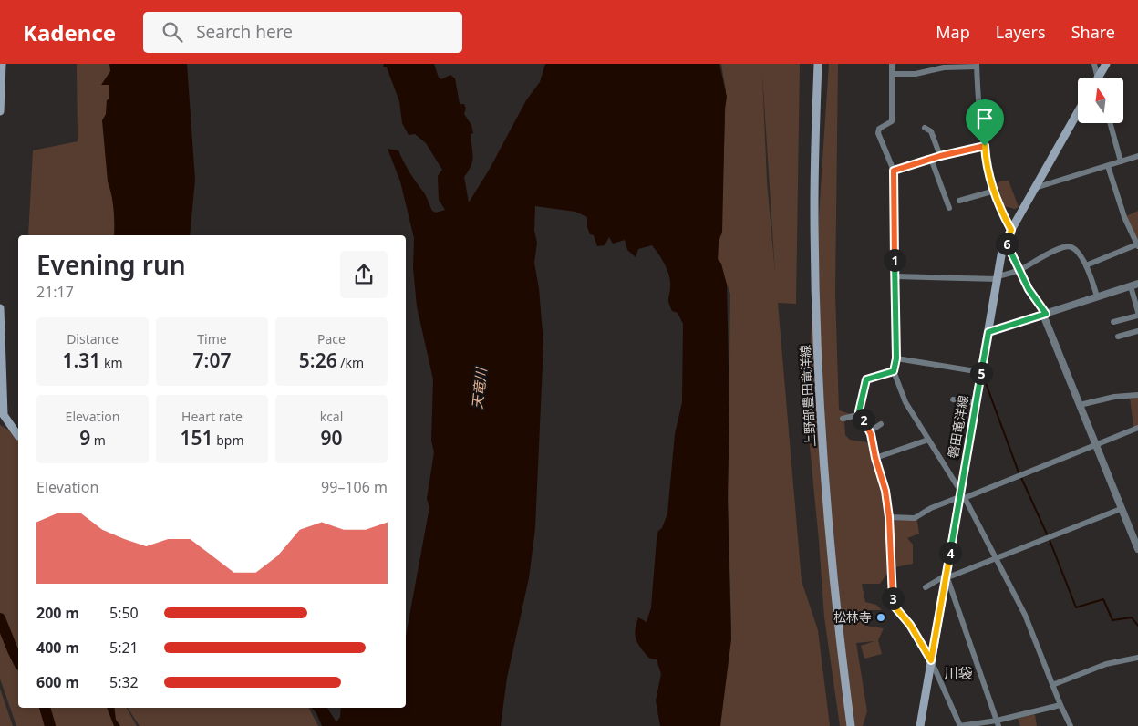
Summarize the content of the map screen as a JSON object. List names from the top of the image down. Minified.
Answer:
{"streets":{"main road":["上野部豊田竜洋線","磐田竜洋線"]},"districts":["川袋"],"water":["天竜川"],"places":["松林寺"],"north":"top","page":{"header":"Kadence","search":"Search here","nav":["Map","Layers","Share"],"pins":["6","1","5","2","4","3"],"heading":["Evening run","21:17"],"stats":[["Distance","1.31 km"],["Time","7:07"],["Pace","5:26 /km"],["Elevation","9 m"],["Heart rate","151 bpm"],["kcal","90"]],"chart":["Elevation","99–106 m"],"list":[{"name":"200 m","note":"5:50"},{"name":"400 m","note":"5:21"},{"name":"600 m","note":"5:32"}]}}
